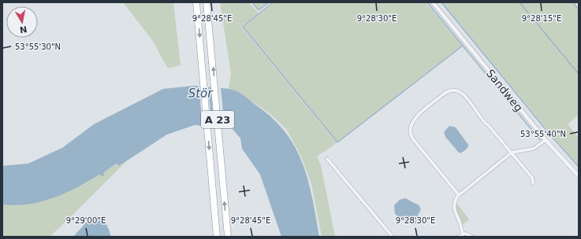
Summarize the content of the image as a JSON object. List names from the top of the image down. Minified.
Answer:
{"streets":{"highway":["A 23"],"street":["Sandweg"]},"water":["Stör"],"north":"bottom","coordinates":["9°28'45\"E","9°28'30\"E","9°28'15\"E","53°55'30\"N","53°55'40\"N","9°29'00\"E"]}
